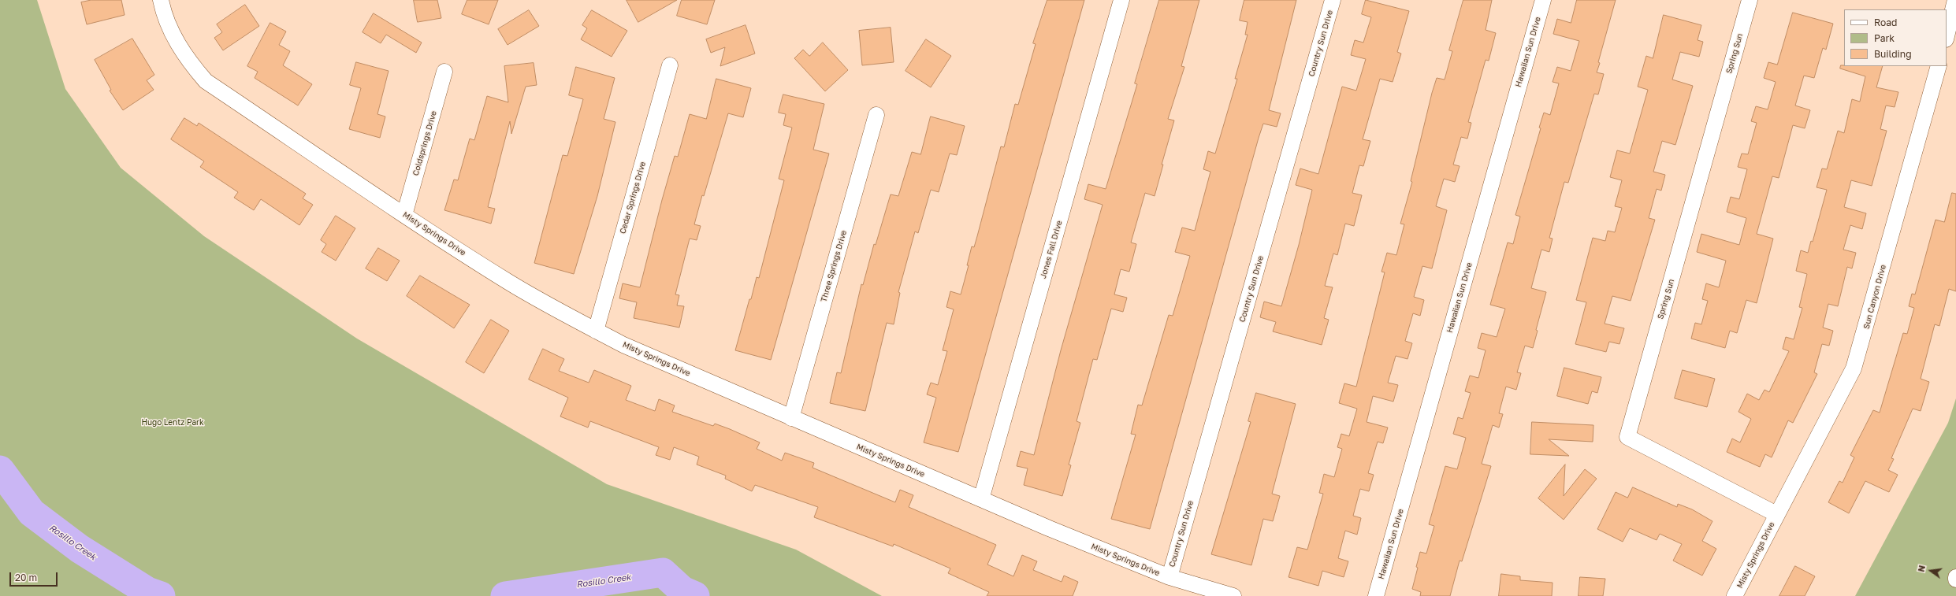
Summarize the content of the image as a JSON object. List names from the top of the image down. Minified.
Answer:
{"streets":{"street":["Country Sun Drive","Hawaiian Sun Drive","Spring Sun","Coldsprings Drive","Cedar Springs Drive","Misty Springs Drive","Jones Fall Drive","Three Springs Drive","Sun Canyon Drive"]},"crossings":[["Country Sun Drive","Misty Springs Drive"],["Spring Sun","Misty Springs Drive"],["Spring Sun","Sun Canyon Drive"],["Coldsprings Drive","Misty Springs Drive"],["Cedar Springs Drive","Misty Springs Drive"],["Misty Springs Drive","Jones Fall Drive"],["Misty Springs Drive","Three Springs Drive"],["Misty Springs Drive","Sun Canyon Drive"]],"water":["Rosillo Creek"],"parks":["Hugo Lentz Park"],"legend":["Road","Park","Building"],"scale_bar":"20 m","north":"left"}
